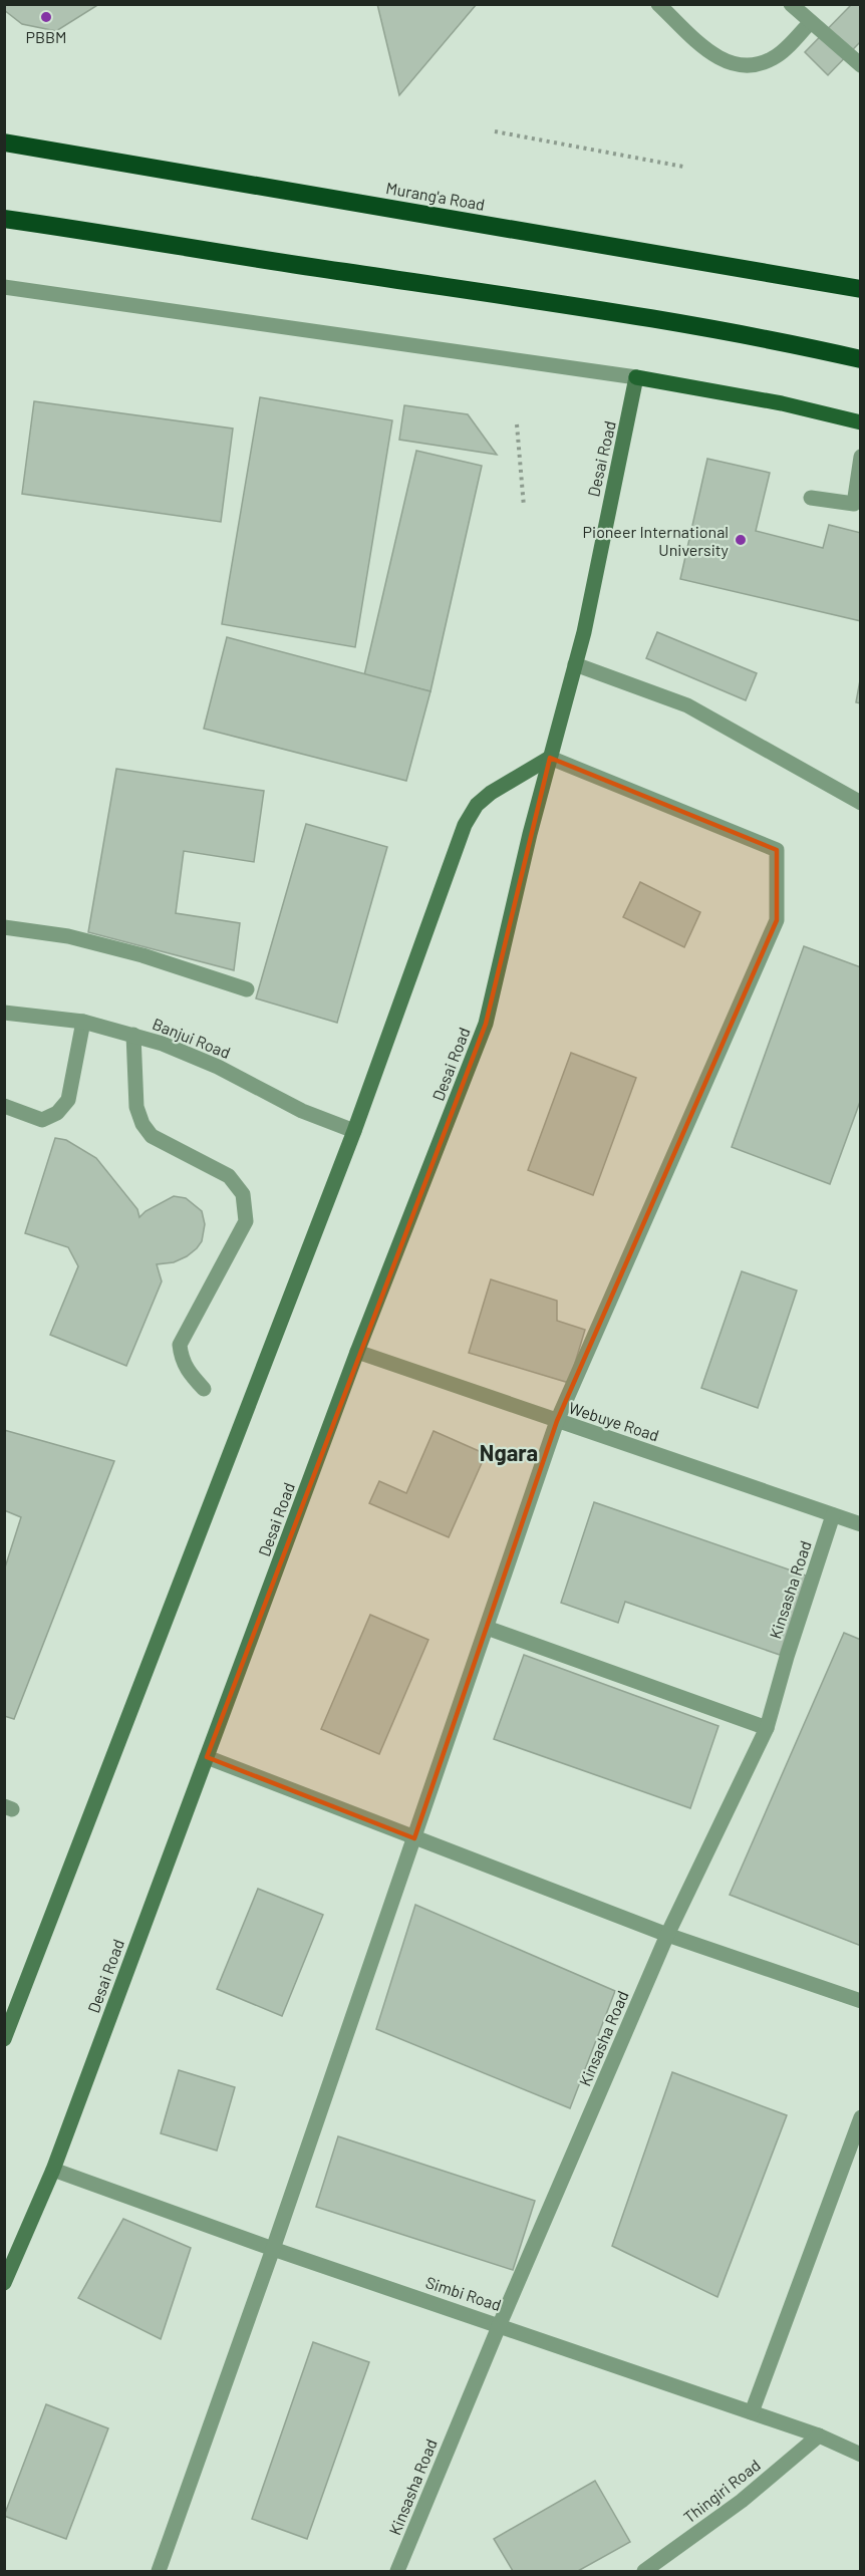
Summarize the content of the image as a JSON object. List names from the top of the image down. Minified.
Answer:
{"streets":{"highway":["Murang'a Road"],"main road":["Desai Road"],"street":["Banjui Road","Webuye Road","Kinsasha Road","Simbi Road","Thingiri Road"]},"crossings":[["Desai Road","Webuye Road"],["Desai Road","Simbi Road"],["Webuye Road","Kinsasha Road"],["Kinsasha Road","Simbi Road"],["Simbi Road","Thingiri Road"]],"districts":["Ngara"],"places":["PBBM","Pioneer International University"]}
